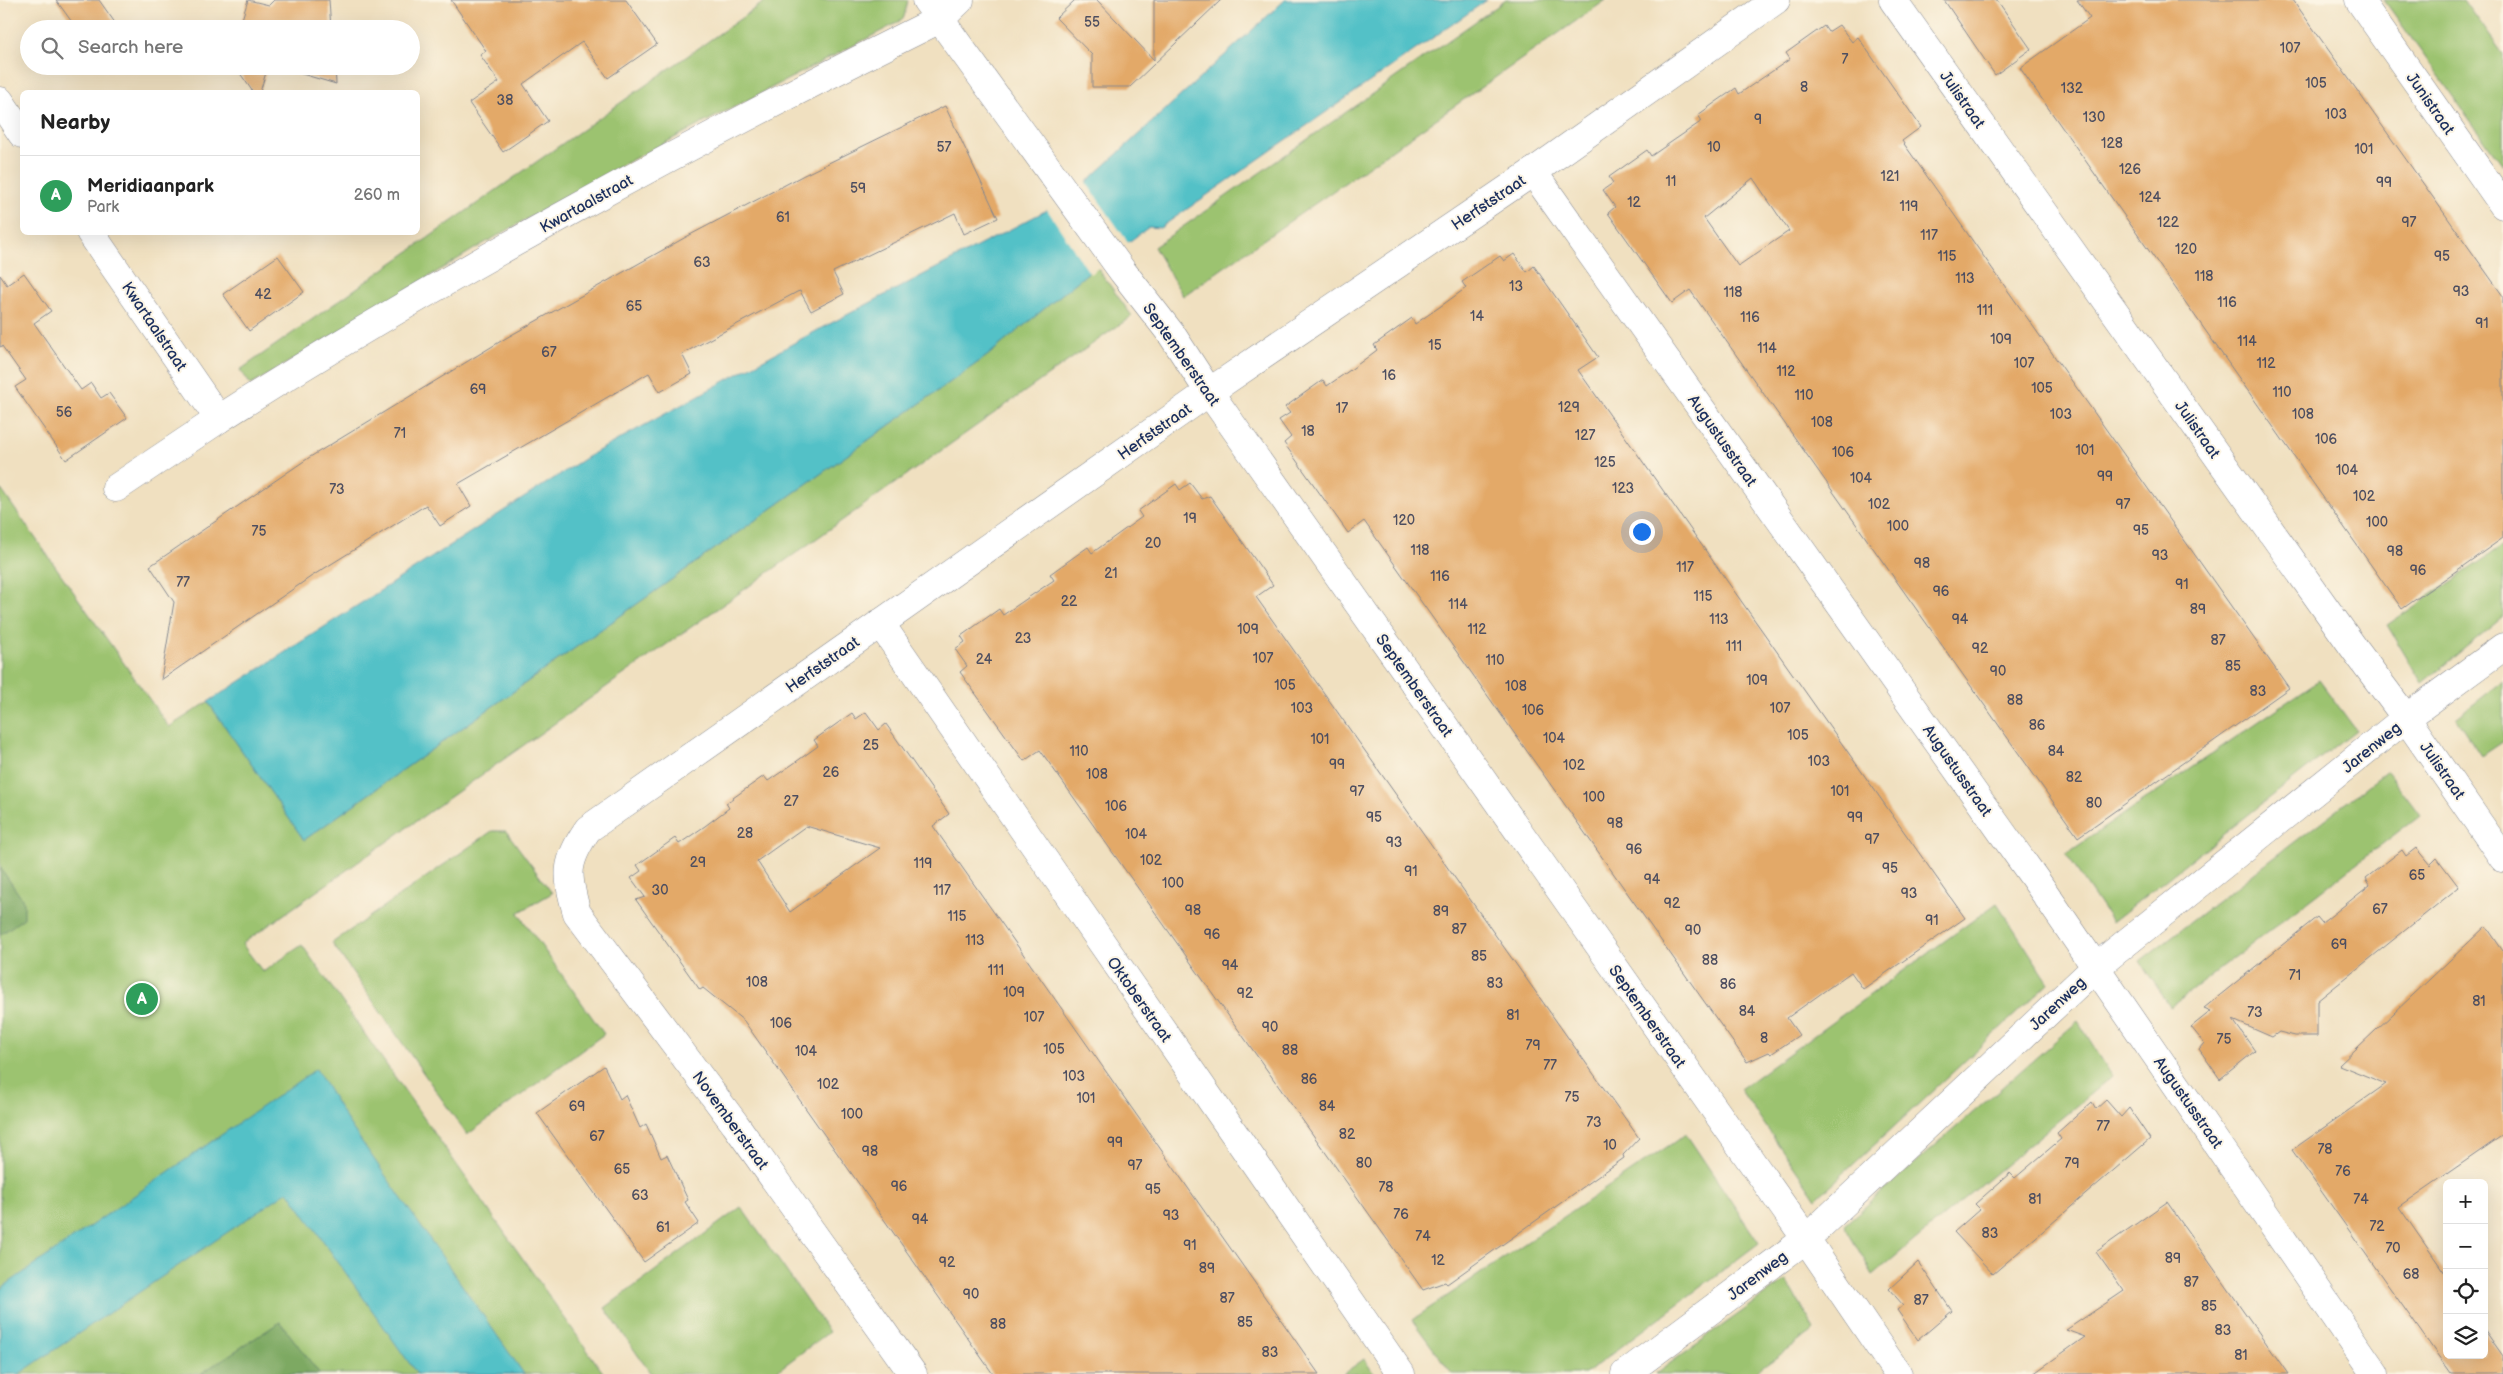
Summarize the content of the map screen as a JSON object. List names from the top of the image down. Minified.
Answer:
{"streets":{"street":["Julistraat","Junistraat","Herfststraat","Kwartaalstraat","Septemberstraat","Augustusstraat","Jarenweg","Oktoberstraat","Novemberstraat"]},"crossings":[["Julistraat","Jarenweg"],["Herfststraat","Septemberstraat"],["Herfststraat","Augustusstraat"],["Herfststraat","Oktoberstraat"],["Herfststraat","Novemberstraat"],["Kwartaalstraat","Septemberstraat"],["Septemberstraat","Jarenweg"],["Augustusstraat","Jarenweg"]],"house_numbers":["55","107","7","105","8","132","38","103","130","9","128","57","10","101","126","121","11","99","59","124","12","119","61","122","97","117","120","115","95","63","118","113","13","93","118","42","116","65","111","14","116","91","109","114","15","114","67","107","112","112","16","105","69","110","110","129","17","56","103","108","108","18","71","127","106","101","106","125","104","99","104","123","73","102","102","97","19","120","100","100","95","75","20","118","98","93","98","117","96","21","116","77","91","96","115","22","114","89","113","94","109","112","23","87","111","92","107","24","110","85","90","109","105","108","83","88","103","107","106","86","105","104","101","25","110","84","103","99","102","26","108","82","97","101","100","27","80","106","95","99","98","28","104","97","93","96","102","29","119","95","91","65","94","100","30","117","93","92","67","98","89","115","91","87","90","96","113","69","85","88","94","111","71","108","83","86","109","92","81","84","73","81","107","106","90","8","75","79","105","88","104","77","103","86","102","75","101","69","84","100","73","77","82","67","99","10","78","98","80","79","97","65","76","96","78","95","63","81","74","76","93","94","72","61","83","74","91","70","89","12","92","89","68","87","90","87","87","85","85","88","83","83","81"],"page":{"search":"Search here","heading":"Nearby","list":[{"mark":"A","name":"Meridiaanpark","note":"Park","value":"260 m"}],"pins":"A","map_buttons":["+","−"]}}
